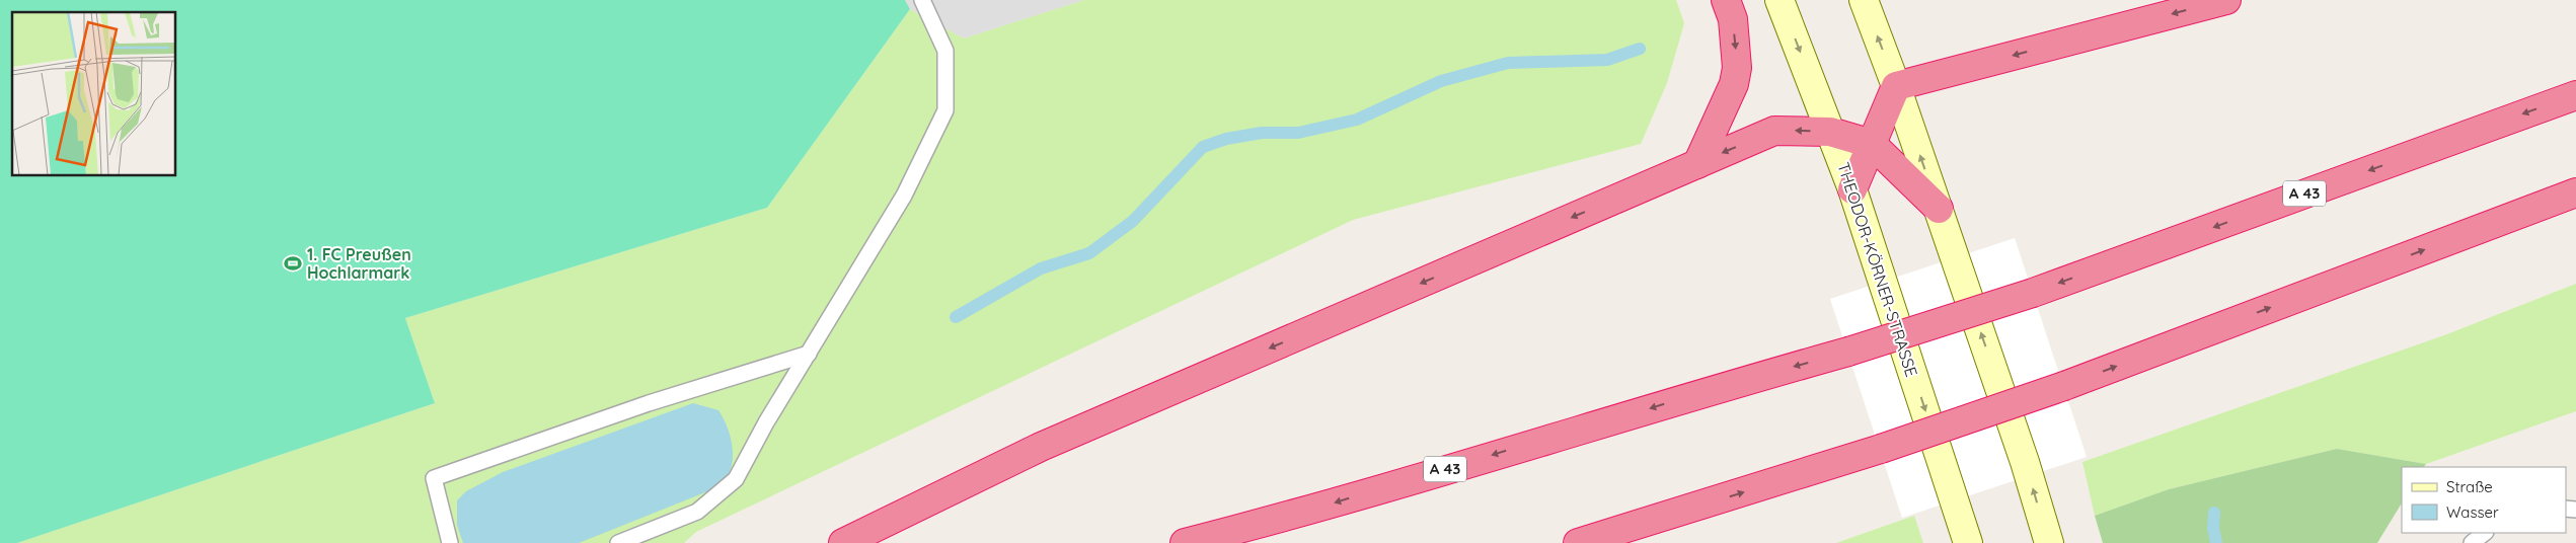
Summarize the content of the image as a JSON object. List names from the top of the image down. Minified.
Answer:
{"streets":{"highway":["A 43"],"main road":["THEODOR-KÖRNER-STRASSE"]},"places":{"sports":["1. FC Preußen Hochlarmark"]},"legend":["Straße","Wasser"]}
